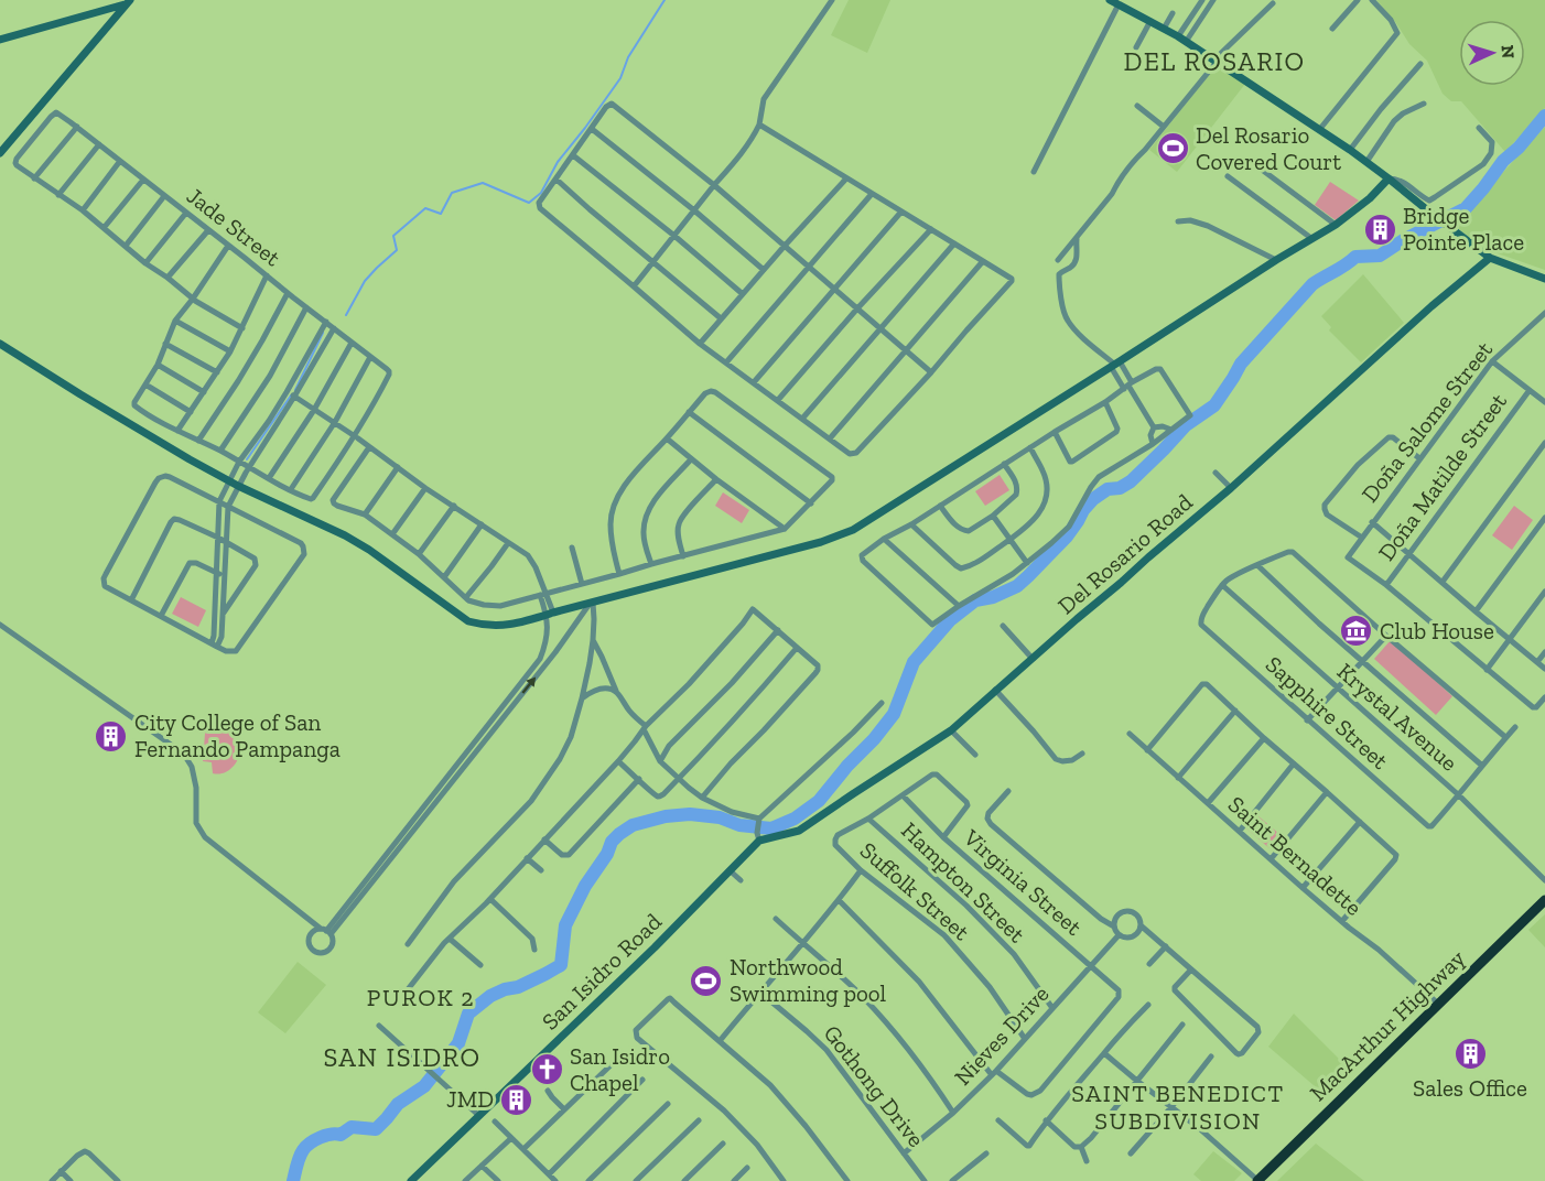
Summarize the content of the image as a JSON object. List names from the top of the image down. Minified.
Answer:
{"streets":{"highway":["MacArthur Highway"],"main road":["Del Rosario Road","San Isidro Road"],"street":["Jade Street","Doña Salome Street","Doña Matilde Street","Sapphire Street","Krystal Avenue","Saint Bernadette","Hampton Street","Virginia Street","Suffolk Street","Nieves Drive","Gothong Drive"]},"crossings":[["Doña Salome Street","Doña Matilde Street"],["Del Rosario Road","San Isidro Road"],["Sapphire Street","Krystal Avenue"],["Saint Bernadette","MacArthur Highway"],["Hampton Street","Suffolk Street"],["Hampton Street","Nieves Drive"],["Virginia Street","Suffolk Street"],["Virginia Street","Nieves Drive"],["Suffolk Street","Nieves Drive"],["Nieves Drive","Gothong Drive"]],"districts":["DEL ROSARIO","PUROK 2","SAN ISIDRO","SAINT BENEDICT SUBDIVISION"],"places":{"sports":["Del Rosario Covered Court","Northwood Swimming pool"],"building":["Bridge Pointe Place","City College of San Fernando Pampanga","Sales Office","JMD"],"museum":["Club House"],"church":["San Isidro Chapel"]},"north":"right"}
